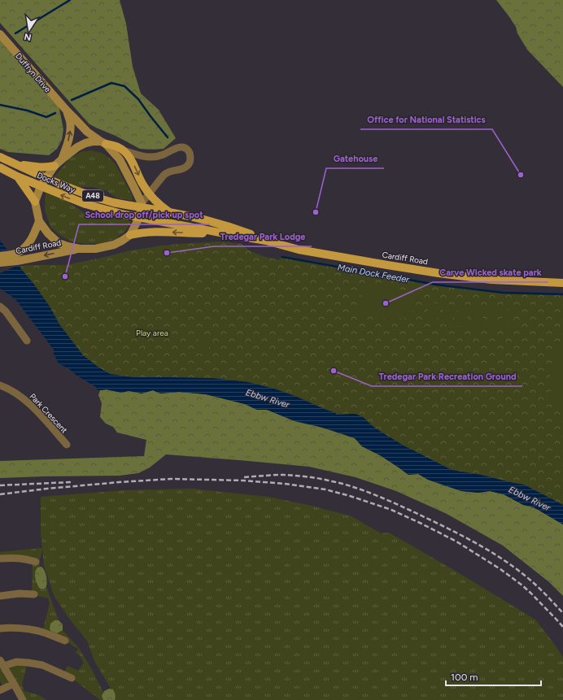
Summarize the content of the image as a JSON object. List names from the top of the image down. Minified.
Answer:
{"streets":{"main road":["Duffryn Drive","Docks Way","A48","Cardiff Road"],"street":["Park Crescent"]},"crossings":[["Duffryn Drive","Docks Way"],["Docks Way","A48"],["Docks Way","Cardiff Road"],["A48","Cardiff Road"]],"water":["Main Dock Feeder","Ebbw River"],"parks":["Play area"],"places":["Office for National Statistics","Gatehouse","Tredegar Park Lodge","School drop off/pick up spot","Carve Wicked skate park","Tredegar Park Recreation Ground"],"scale_bar":"100 m","north":"bottom"}
